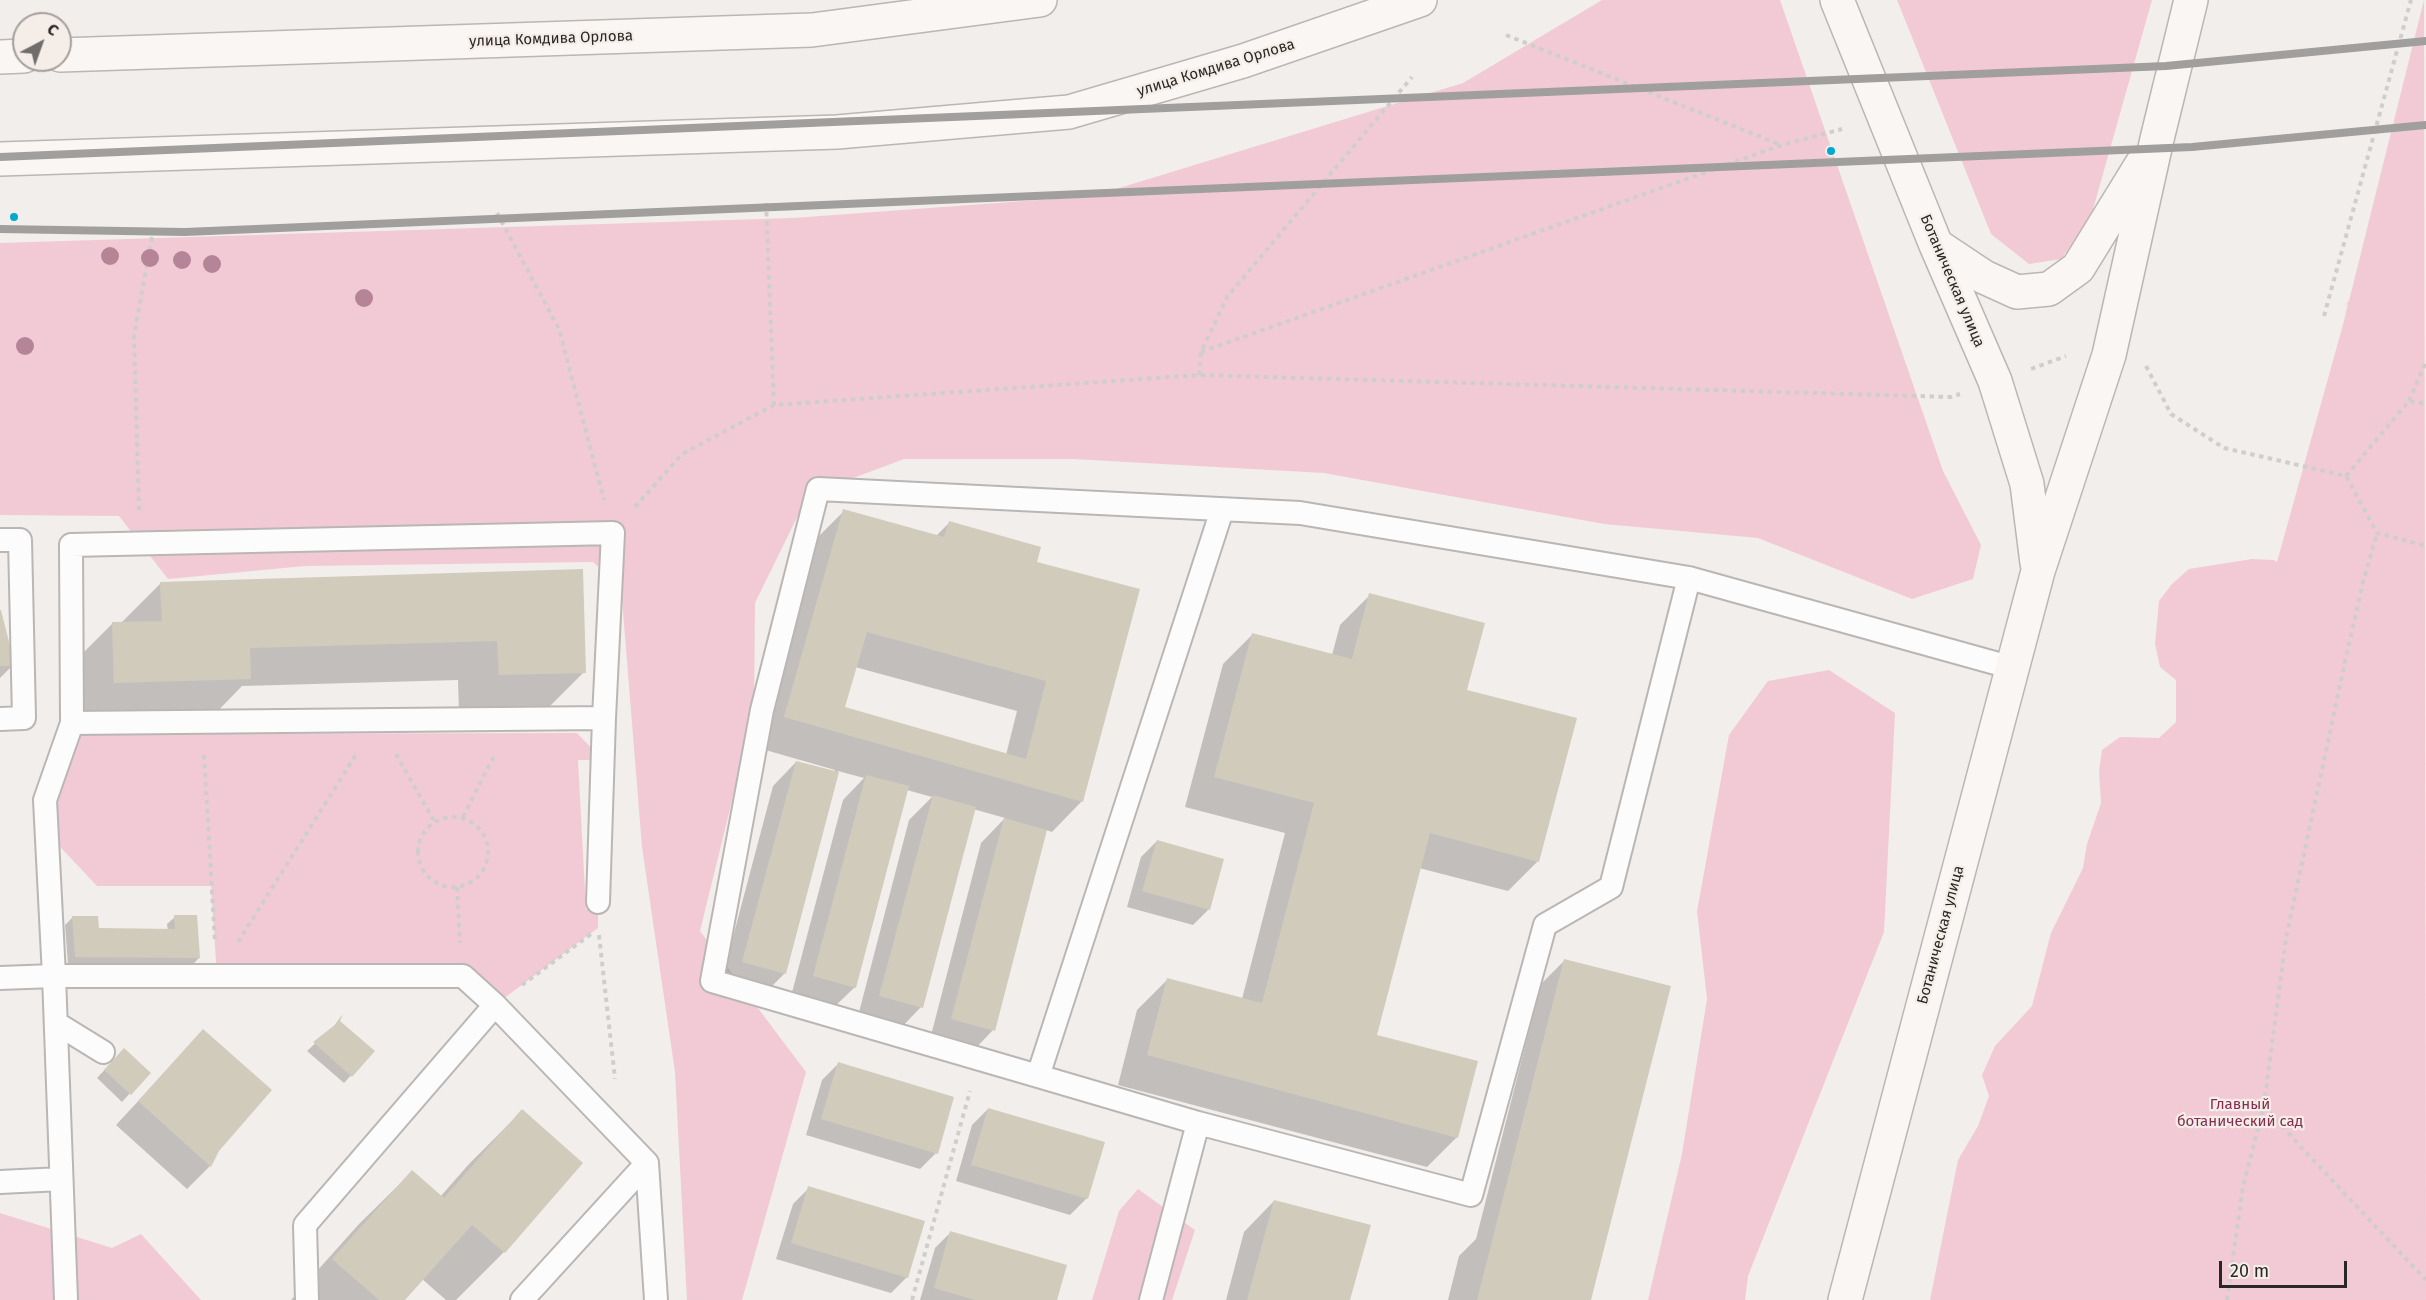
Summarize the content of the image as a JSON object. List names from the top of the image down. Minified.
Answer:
{"streets":{"main road":["улица Комдива Орлова","Ботаническая улица"]},"parks":["Главный ботанический сад"],"scale_bar":"20 m","north":"top right"}
